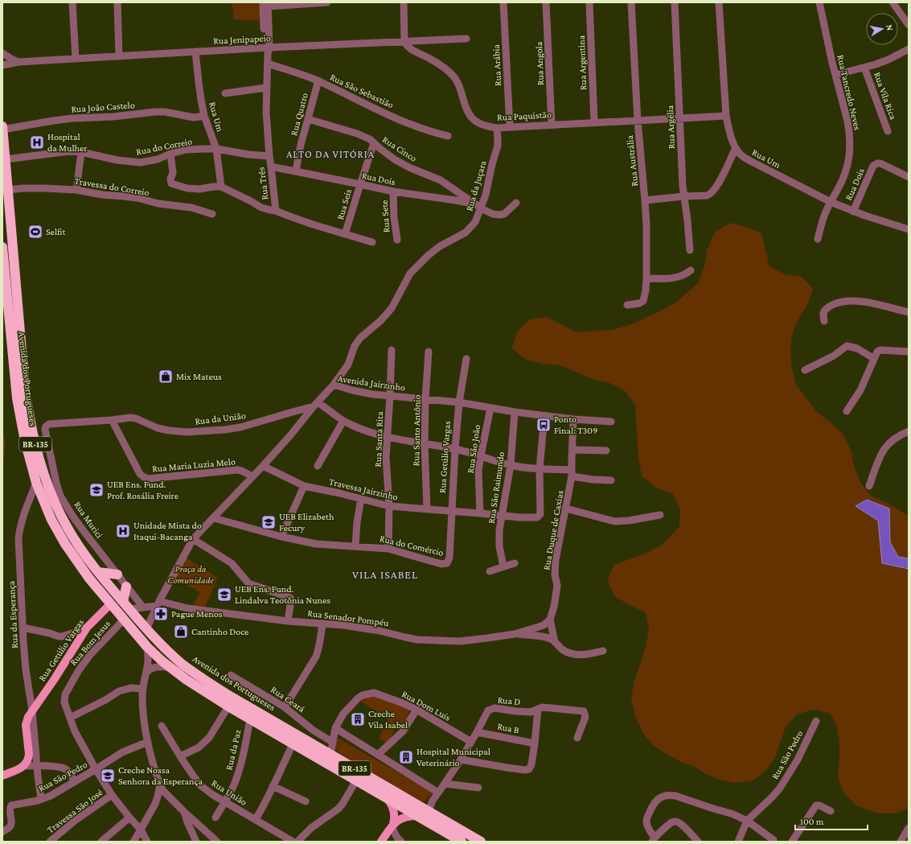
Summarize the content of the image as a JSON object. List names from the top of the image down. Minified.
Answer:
{"streets":{"highway":["Avenida dos Portugueses","BR-135"],"main road":["Rua Getúlio Vargas"],"street":["Rua Jenipapeio","Rua Argentina","Rua Angola","Rua Arábia","Rua São Sebastião","Rua Tancredo Neves","Rua Vila Rica","Rua João Castelo","Rua Quatro","Rua Paquistão","Rua Um","Rua Argélia","Rua do Correio","Rua Cinco","Rua Austrália","Rua Dois","Rua Três","Rua da Juçara","Travessa do Correio","Rua Seis","Rua Sete","Avenida Jairzinho","Rua da União","Rua Santo Antônio","Rua Santa Rita","Rua São João","Rua Maria Luzia Melo","Rua São Raimundo","Travessa Jairzinho","Rua Murici","Rua Duque de Caxias","Rua do Comércio","Rua da Esperança","Rua Senador Pompéu","Rua Bom Jesus","Rua Ceará","Rua D","Rua Dom Luís","Rua B","Rua da Paz","Rua São Pedro","Rua União","Travessa São José"]},"crossings":[["Rua Jenipapeio","Rua Paquistão"],["Rua Jenipapeio","Rua Um"],["Rua Jenipapeio","Rua Três"],["Rua Argentina","Rua Paquistão"],["Rua Angola","Rua Paquistão"],["Rua Arábia","Rua Paquistão"],["Rua São Sebastião","Rua Quatro"],["Rua São Sebastião","Rua Três"],["Rua Tancredo Neves","Rua Vila Rica"],["Rua Tancredo Neves","Rua Um"],["Rua João Castelo","Rua Um"],["Rua João Castelo","Avenida dos Portugueses"],["Rua Quatro","Rua Cinco"],["Rua Quatro","Rua Dois"],["Rua Paquistão","Rua Um"],["Rua Paquistão","Rua Argélia"],["Rua Paquistão","Rua Austrália"],["Rua Paquistão","Rua da Juçara"],["Rua Um","Rua do Correio"],["Rua Um","Rua Dois"],["Rua do Correio","Rua Três"],["Rua do Correio","Avenida dos Portugueses"],["Rua Cinco","Rua Dois"],["Rua Cinco","Rua da Juçara"],["Rua Cinco","Rua Seis"],["Rua Dois","Rua Três"],["Rua Dois","Rua da Juçara"],["Rua Dois","Rua Seis"],["Rua Dois","Rua Sete"],["Rua Três","Rua Seis"],["Rua da Juçara","Avenida Jairzinho"],["Travessa do Correio","Avenida dos Portugueses"],["Avenida dos Portugueses","Avenida Jairzinho"],["Avenida dos Portugueses","Rua Getúlio Vargas"],["Avenida dos Portugueses","Rua da Esperança"],["Avenida dos Portugueses","Rua Bom Jesus"],["Avenida dos Portugueses","Rua D"],["Avenida dos Portugueses","Rua Dom Luís"],["Avenida dos Portugueses","Rua da Paz"],["Avenida Jairzinho","Rua da União"],["Avenida Jairzinho","Rua Santo Antônio"],["Avenida Jairzinho","Rua Santa Rita"],["Avenida Jairzinho","Rua São João"],["Avenida Jairzinho","Rua Getúlio Vargas"],["Avenida Jairzinho","Rua Maria Luzia Melo"],["Avenida Jairzinho","Rua São Raimundo"],["Avenida Jairzinho","Travessa Jairzinho"],["Avenida Jairzinho","Rua Duque de Caxias"],["Avenida Jairzinho","Rua do Comércio"],["Avenida Jairzinho","Rua Senador Pompéu"],["Rua da União","Rua Maria Luzia Melo"],["Rua da União","Rua Murici"],["Rua Santo Antônio","Travessa Jairzinho"],["Rua Santa Rita","Travessa Jairzinho"],["Rua Santa Rita","Rua do Comércio"],["Rua São João","Travessa Jairzinho"],["Rua Getúlio Vargas","Travessa Jairzinho"],["Rua Getúlio Vargas","Rua do Comércio"],["Rua Getúlio Vargas","Rua da Esperança"],["Rua Maria Luzia Melo","Rua Murici"],["Rua São Raimundo","Travessa Jairzinho"],["Rua Duque de Caxias","Rua Senador Pompéu"],["Rua da Esperança","Rua São Pedro"],["Rua Bom Jesus","Rua São Pedro"],["Rua Bom Jesus","Travessa São José"],["Rua Ceará","Rua Dom Luís"],["Rua D","Rua Dom Luís"],["Rua D","Rua B"],["Rua da Paz","Rua União"]],"districts":["ALTO DA VITÓRIA","VILA ISABEL"],"parks":["Praça da Comunidade"],"places":{"hospital":["Hospital da Mulher","Unidade Mista do Itaqui-Bacanga"],"sports":["Selfit"],"shop":["Mix Mateus","Cantinho Doce"],"bus stop":["Ponto Final: T309"],"school or university":["UEB Ens. Fund. Prof. Rosália Freire","UEB Elizabeth Fecury","UEB Ens. Fund. Lindalva Teotônia Nunes","Creche Nossa Senhora da Esperança"],"pharmacy":["Pague Menos"],"building":["Creche Vila Isabel","Hospital Municipal Veterinário"]},"scale_bar":"100 m","north":"right"}
